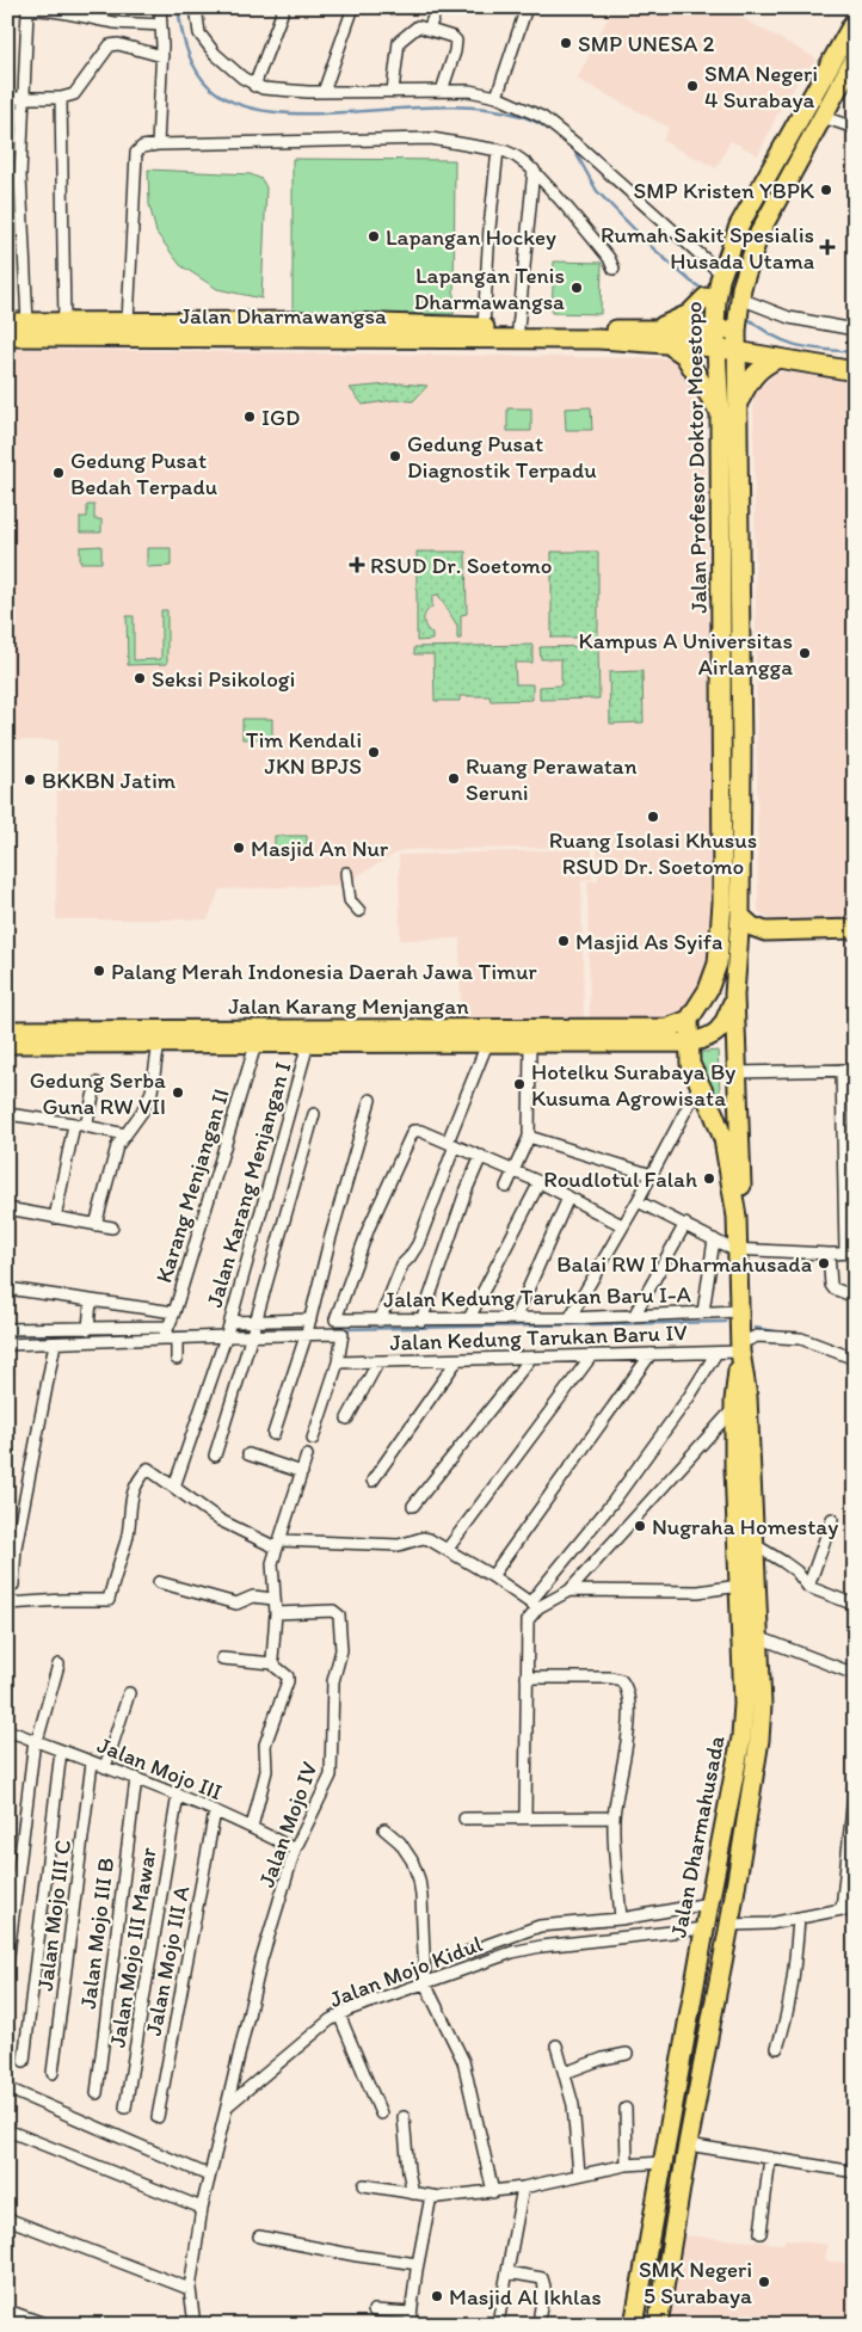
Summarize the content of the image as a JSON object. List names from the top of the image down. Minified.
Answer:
{"streets":{"main road":["Jalan Dharmawangsa","Jalan Profesor Doktor Moestopo","Jalan Karang Menjangan","Jalan Dharmahusada"],"street":["Jalan Karang Menjangan I","Karang Menjangan II","Jalan Kedung Tarukan Baru I-A","Jalan Kedung Tarukan Baru IV","Jalan Mojo III","Jalan Mojo IV","Jalan Mojo III C","Jalan Mojo III B","Jalan Mojo III Mawar","Jalan Mojo III A","Jalan Mojo Kidul"]},"crossings":[["Jalan Dharmawangsa","Jalan Profesor Doktor Moestopo"],["Jalan Profesor Doktor Moestopo","Jalan Karang Menjangan"],["Jalan Profesor Doktor Moestopo","Jalan Dharmahusada"],["Jalan Karang Menjangan","Jalan Karang Menjangan I"],["Jalan Karang Menjangan","Karang Menjangan II"],["Jalan Karang Menjangan","Jalan Dharmahusada"],["Jalan Kedung Tarukan Baru I-A","Jalan Dharmahusada"],["Jalan Kedung Tarukan Baru IV","Jalan Dharmahusada"],["Jalan Mojo III","Jalan Mojo IV"],["Jalan Mojo III","Jalan Mojo III C"],["Jalan Mojo III","Jalan Mojo III B"],["Jalan Mojo III","Jalan Mojo III Mawar"],["Jalan Mojo III","Jalan Mojo III A"],["Jalan Mojo IV","Jalan Mojo Kidul"],["Jalan Dharmahusada","Jalan Mojo Kidul"]],"places":{"other":["SMP UNESA 2","SMA Negeri 4 Surabaya","SMP Kristen YBPK","Lapangan Hockey","Lapangan Tenis Dharmawangsa","IGD","Gedung Pusat Diagnostik Terpadu","Gedung Pusat Bedah Terpadu","Kampus A Universitas Airlangga","Seksi Psikologi","Tim Kendali JKN BPJS","Ruang Perawatan Seruni","BKKBN Jatim","Ruang Isolasi Khusus RSUD Dr. Soetomo","Masjid An Nur","Masjid As Syifa","Palang Merah Indonesia Daerah Jawa Timur","Hotelku Surabaya By Kusuma Agrowisata","Gedung Serba Guna RW VII","Roudlotul Falah","Balai RW I Dharmahusada","Nugraha Homestay","SMK Negeri 5 Surabaya","Masjid Al Ikhlas"],"health":["Rumah Sakit Spesialis Husada Utama","RSUD Dr. Soetomo"]}}
